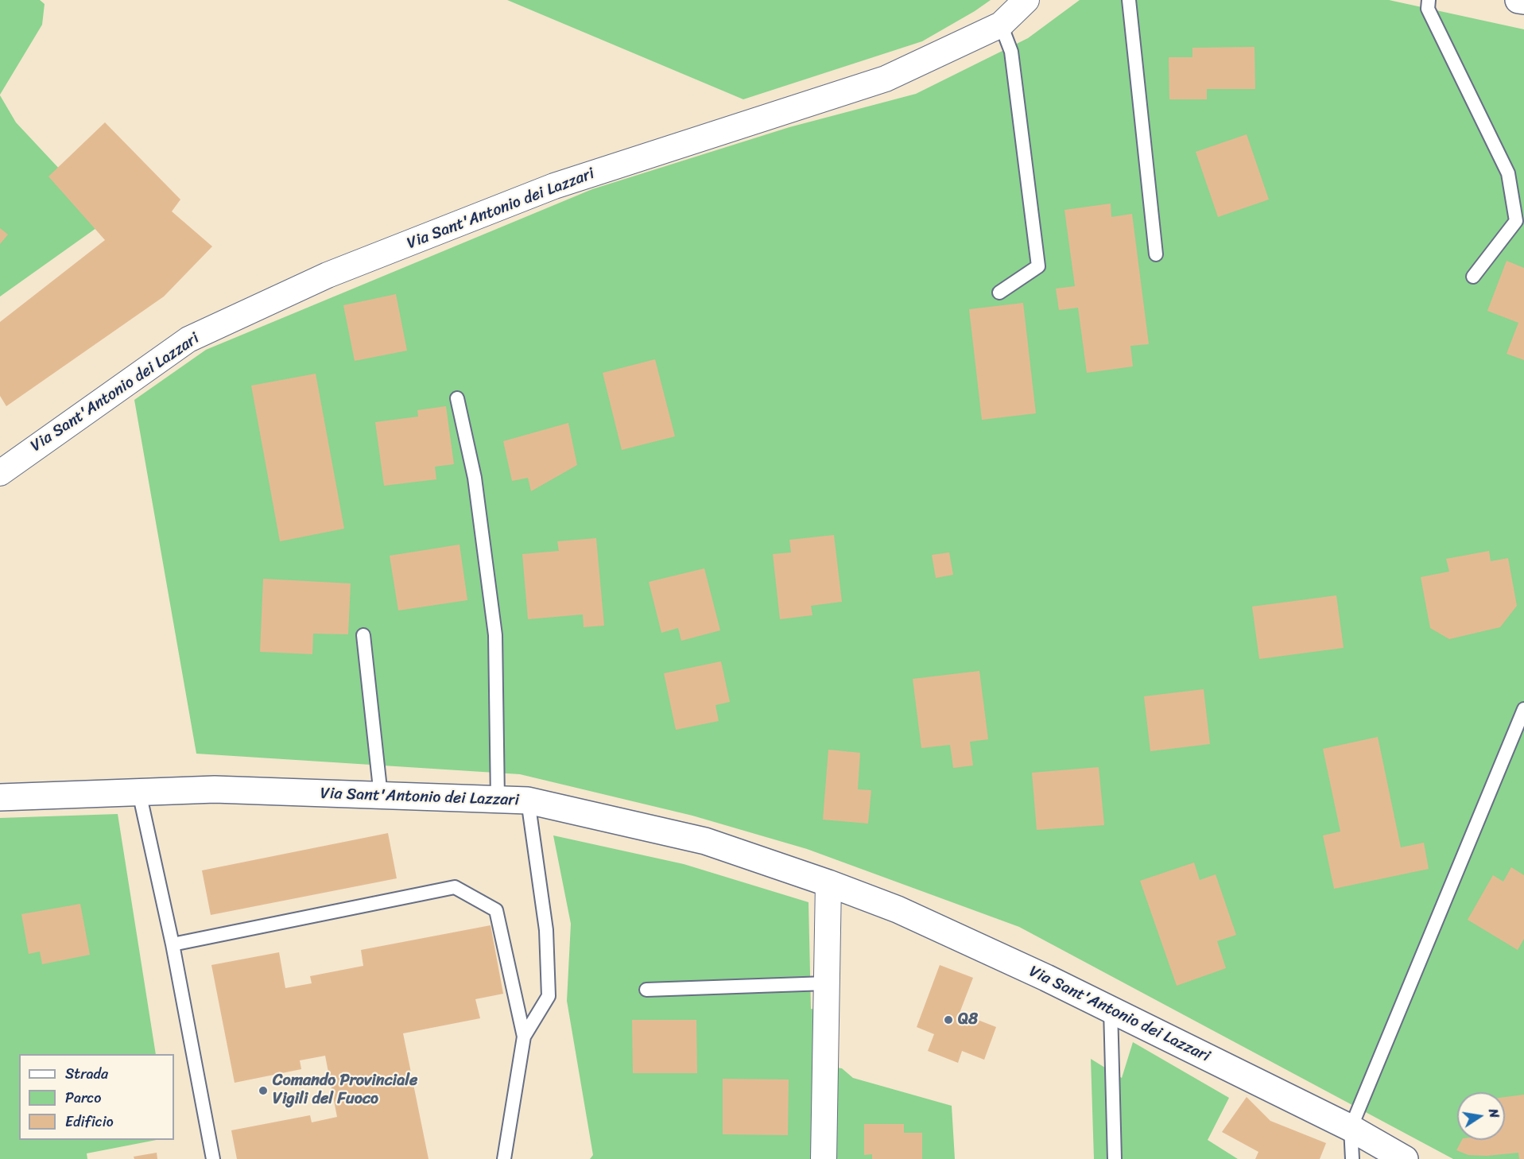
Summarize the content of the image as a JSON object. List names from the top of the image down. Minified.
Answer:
{"streets":{"street":["Via Sant'Antonio dei Lazzari"]},"places":["Q8","Comando Provinciale Vigili del Fuoco"],"legend":["Strada","Parco","Edificio"],"north":"right"}
